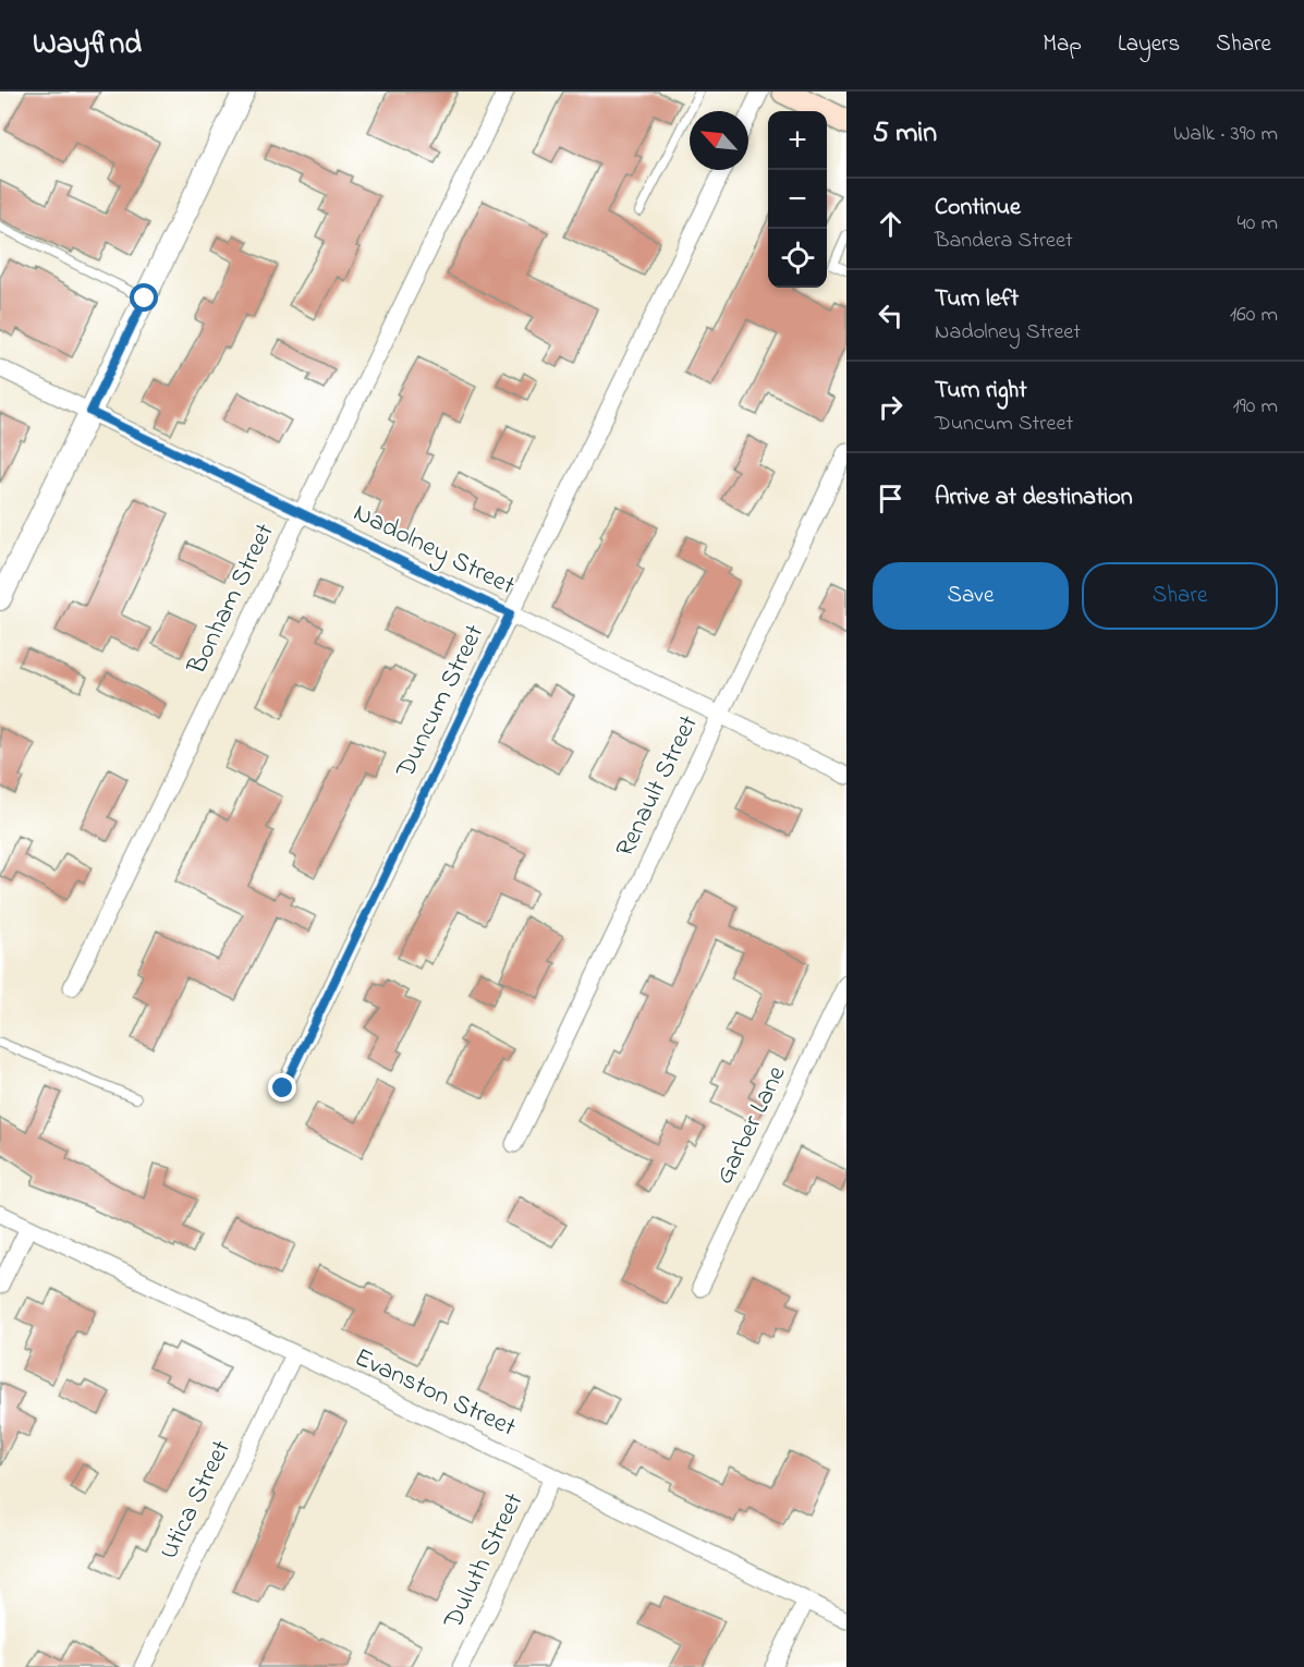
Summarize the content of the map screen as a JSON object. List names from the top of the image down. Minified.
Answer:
{"streets":{"street":["Nadolney Street","Bonham Street","Duncum Street","Renault Street","Garber Lane","Evanston Street","Utica Street","Duluth Street"]},"crossings":[["Nadolney Street","Bonham Street"],["Nadolney Street","Duncum Street"],["Nadolney Street","Renault Street"],["Evanston Street","Utica Street"],["Evanston Street","Duluth Street"]],"north":"top left","page":{"header":"Wayfind","nav":["Map","Layers","Share"],"heading":["5 min","Walk · 390 m"],"map_buttons":["+","−"],"list":[["Continue","Bandera Street","40 m"],["Turn left","Nadolney Street","160 m"],["Turn right","Duncum Street","190 m"],"Arrive at destination"],"buttons":["Save","Share"]}}
